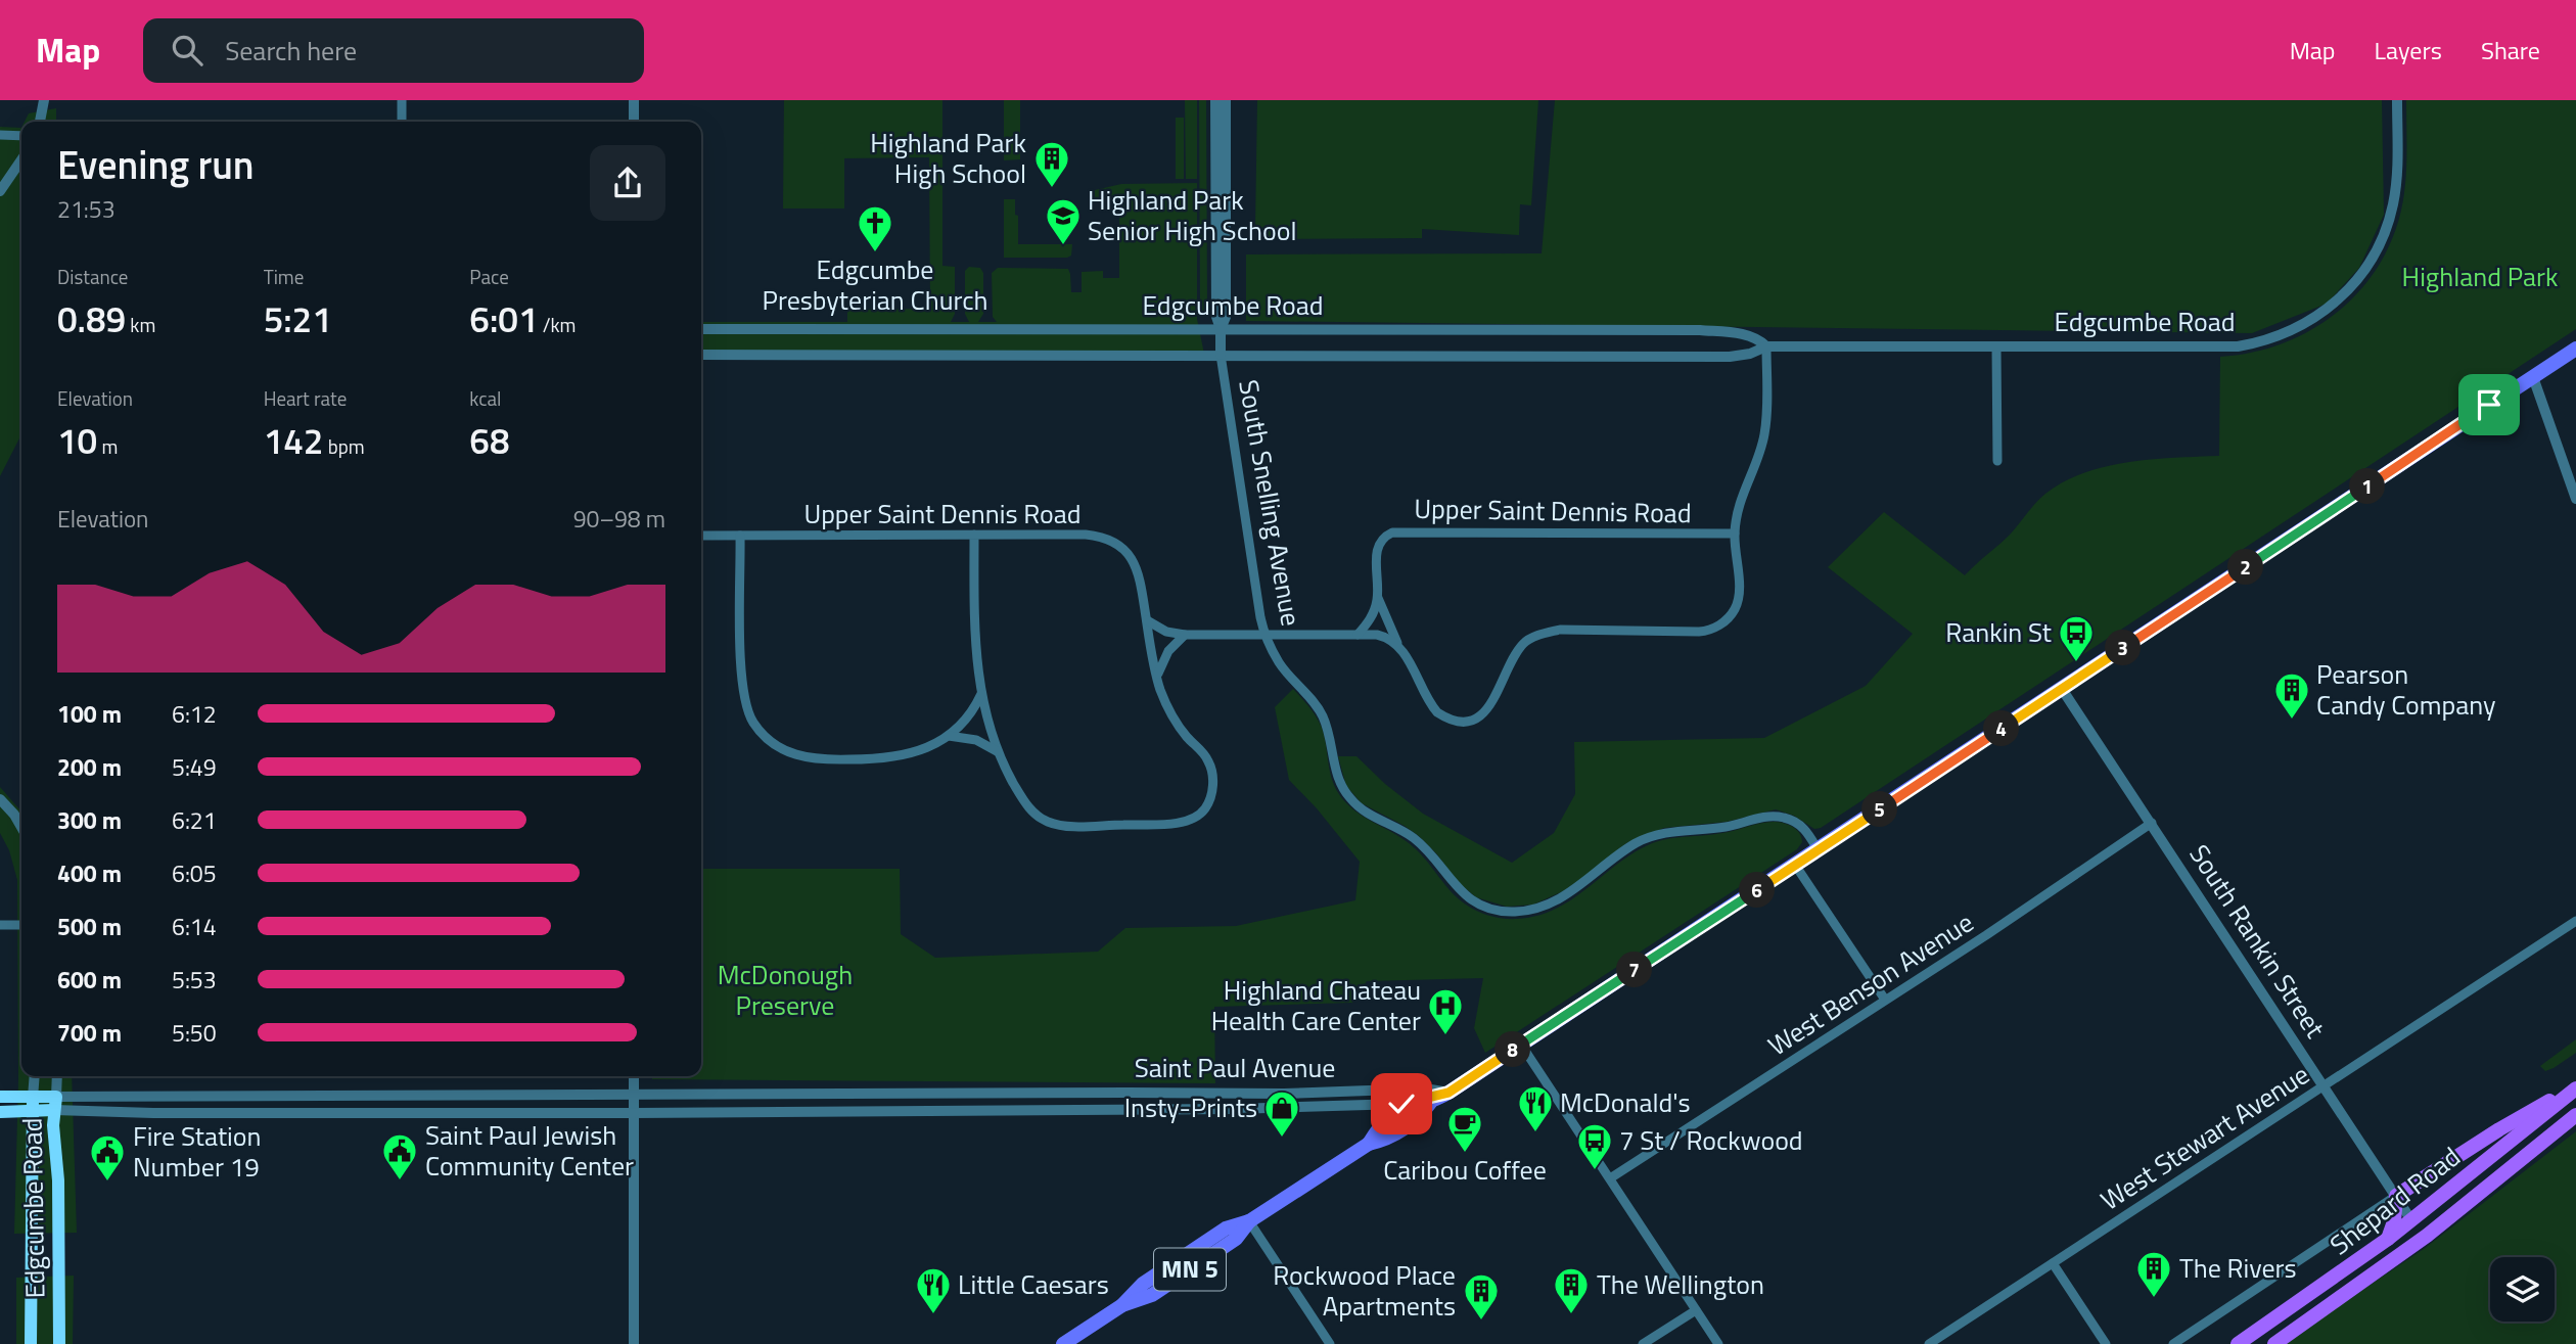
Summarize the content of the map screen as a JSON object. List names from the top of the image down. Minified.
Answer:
{"streets":{"highway":["Shepard Road"],"main road":["Edgcumbe Road","Saint Paul Avenue","MN 5"],"street":["South Snelling Avenue","Upper Saint Dennis Road","South Rankin Street","West Benson Avenue","West Stewart Avenue"]},"crossings":[["Edgcumbe Road","South Snelling Avenue"],["Edgcumbe Road","Saint Paul Avenue"],["South Snelling Avenue","MN 5"],["South Rankin Street","West Benson Avenue"],["South Rankin Street","West Stewart Avenue"],["South Rankin Street","Shepard Road"],["South Rankin Street","MN 5"],["Saint Paul Avenue","MN 5"]],"parks":["Highland Park","McDonough Preserve"],"places":{"building":["Highland Park High School","Pearson Candy Company","The Rivers","The Wellington","Rockwood Place Apartments"],"school or university":["Highland Park Senior High School"],"church":["Edgcumbe Presbyterian Church"],"bus stop":["Rankin St","7 St / Rockwood"],"hospital":["Highland Chateau Health Care Center"],"restaurant":["McDonald's","Little Caesars"],"shop":["Insty-Prints"],"cafe":["Caribou Coffee"],"public building":["Saint Paul Jewish Community Center","Fire Station Number 19"]},"page":{"header":"Map","search":"Search here","nav":["Map","Layers","Share"],"heading":["Evening run","21:53"],"stats":[["Distance","0.89 km"],["Time","5:21"],["Pace","6:01 /km"],["Elevation","10 m"],["Heart rate","142 bpm"],["kcal","68"]],"pins":["1","2","3","4","5","6","7","8"],"chart":["Elevation","90–98 m"],"list":[{"name":"100 m","note":"6:12"},{"name":"200 m","note":"5:49"},{"name":"300 m","note":"6:21"},{"name":"400 m","note":"6:05"},{"name":"500 m","note":"6:14"},{"name":"600 m","note":"5:53"},{"name":"700 m","note":"5:50"}]}}
